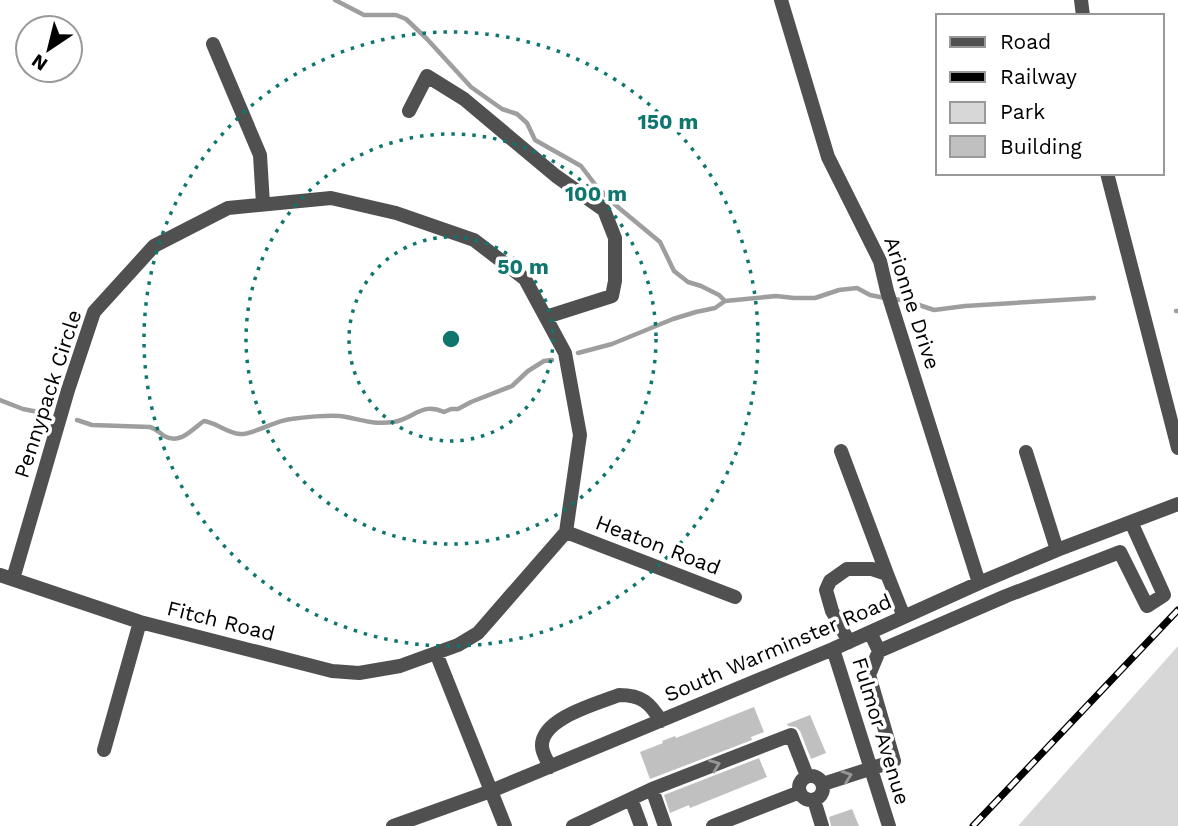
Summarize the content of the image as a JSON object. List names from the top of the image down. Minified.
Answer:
{"streets":{"street":["Arionne Drive","Pennypack Circle","Heaton Road","Fitch Road","South Warminster Road","Fulmor Avenue"]},"crossings":[["Arionne Drive","South Warminster Road"],["Pennypack Circle","Heaton Road"],["Pennypack Circle","Fitch Road"],["South Warminster Road","Fulmor Avenue"]],"legend":["Road","Railway","Park","Building"],"north":"bottom left","rings":["150 m","100 m","50 m"]}
